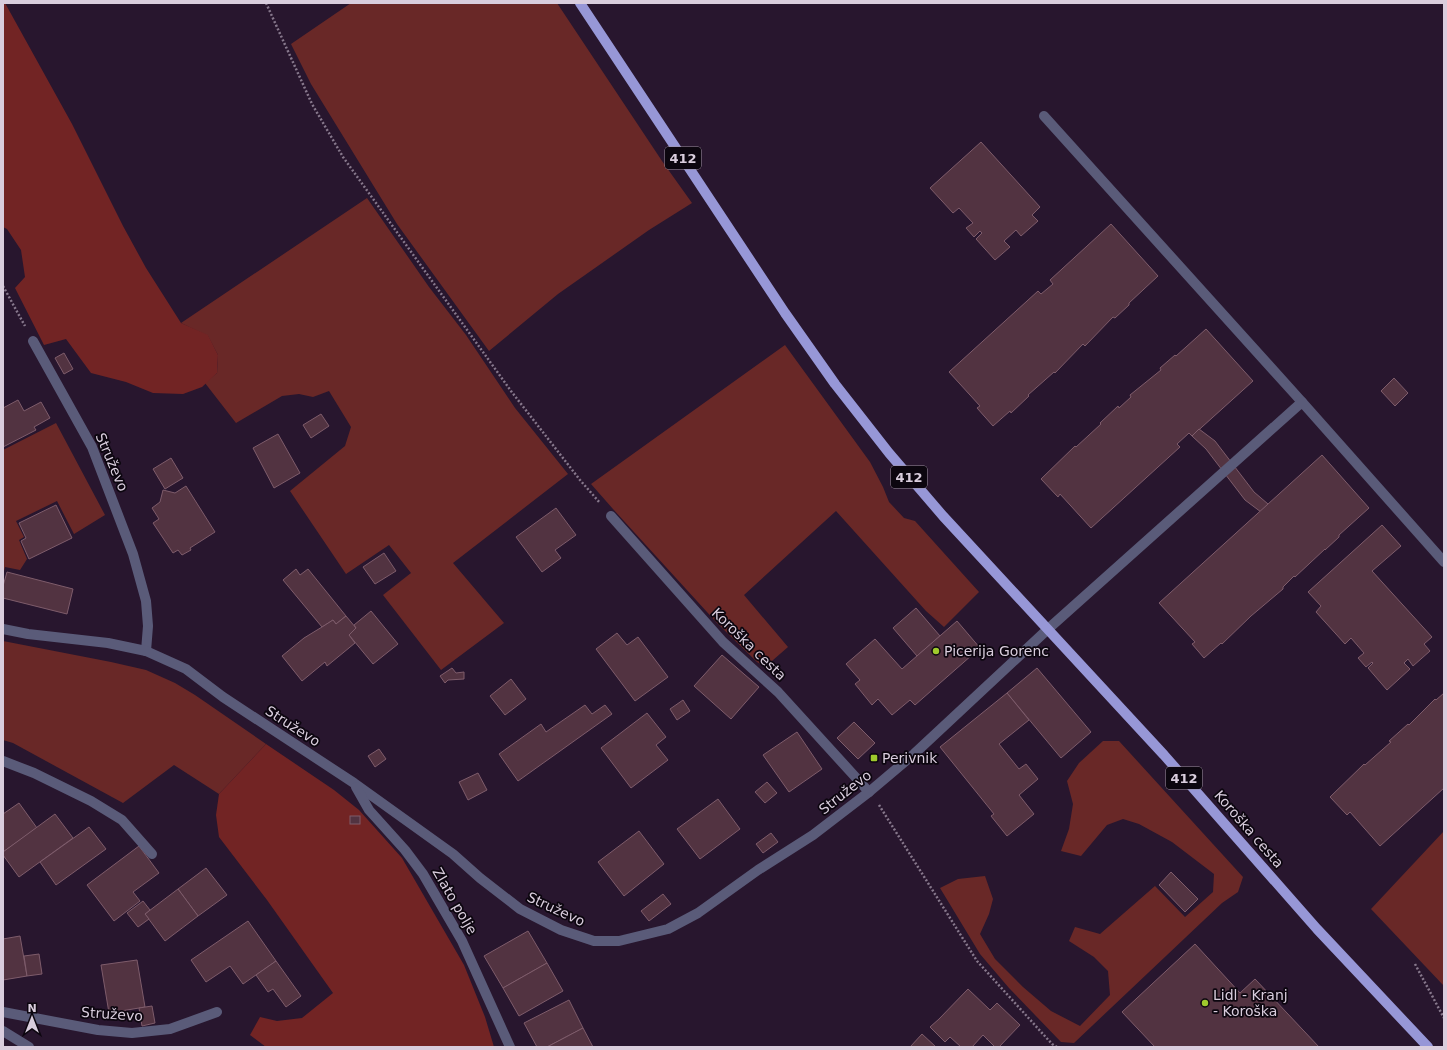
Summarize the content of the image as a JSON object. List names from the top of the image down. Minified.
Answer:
{"streets":{"main road":["412","Koroška cesta"],"street":["Struževo","Zlato polje"]},"crossings":[["412","Struževo"],["412","Koroška cesta"],["Struževo","Koroška cesta"],["Struževo","Zlato polje"]],"places":{"other":["Picerija Gorenc","Lidl - Kranj - Koroška"],"transit":["Perivnik"]},"north":"top"}
